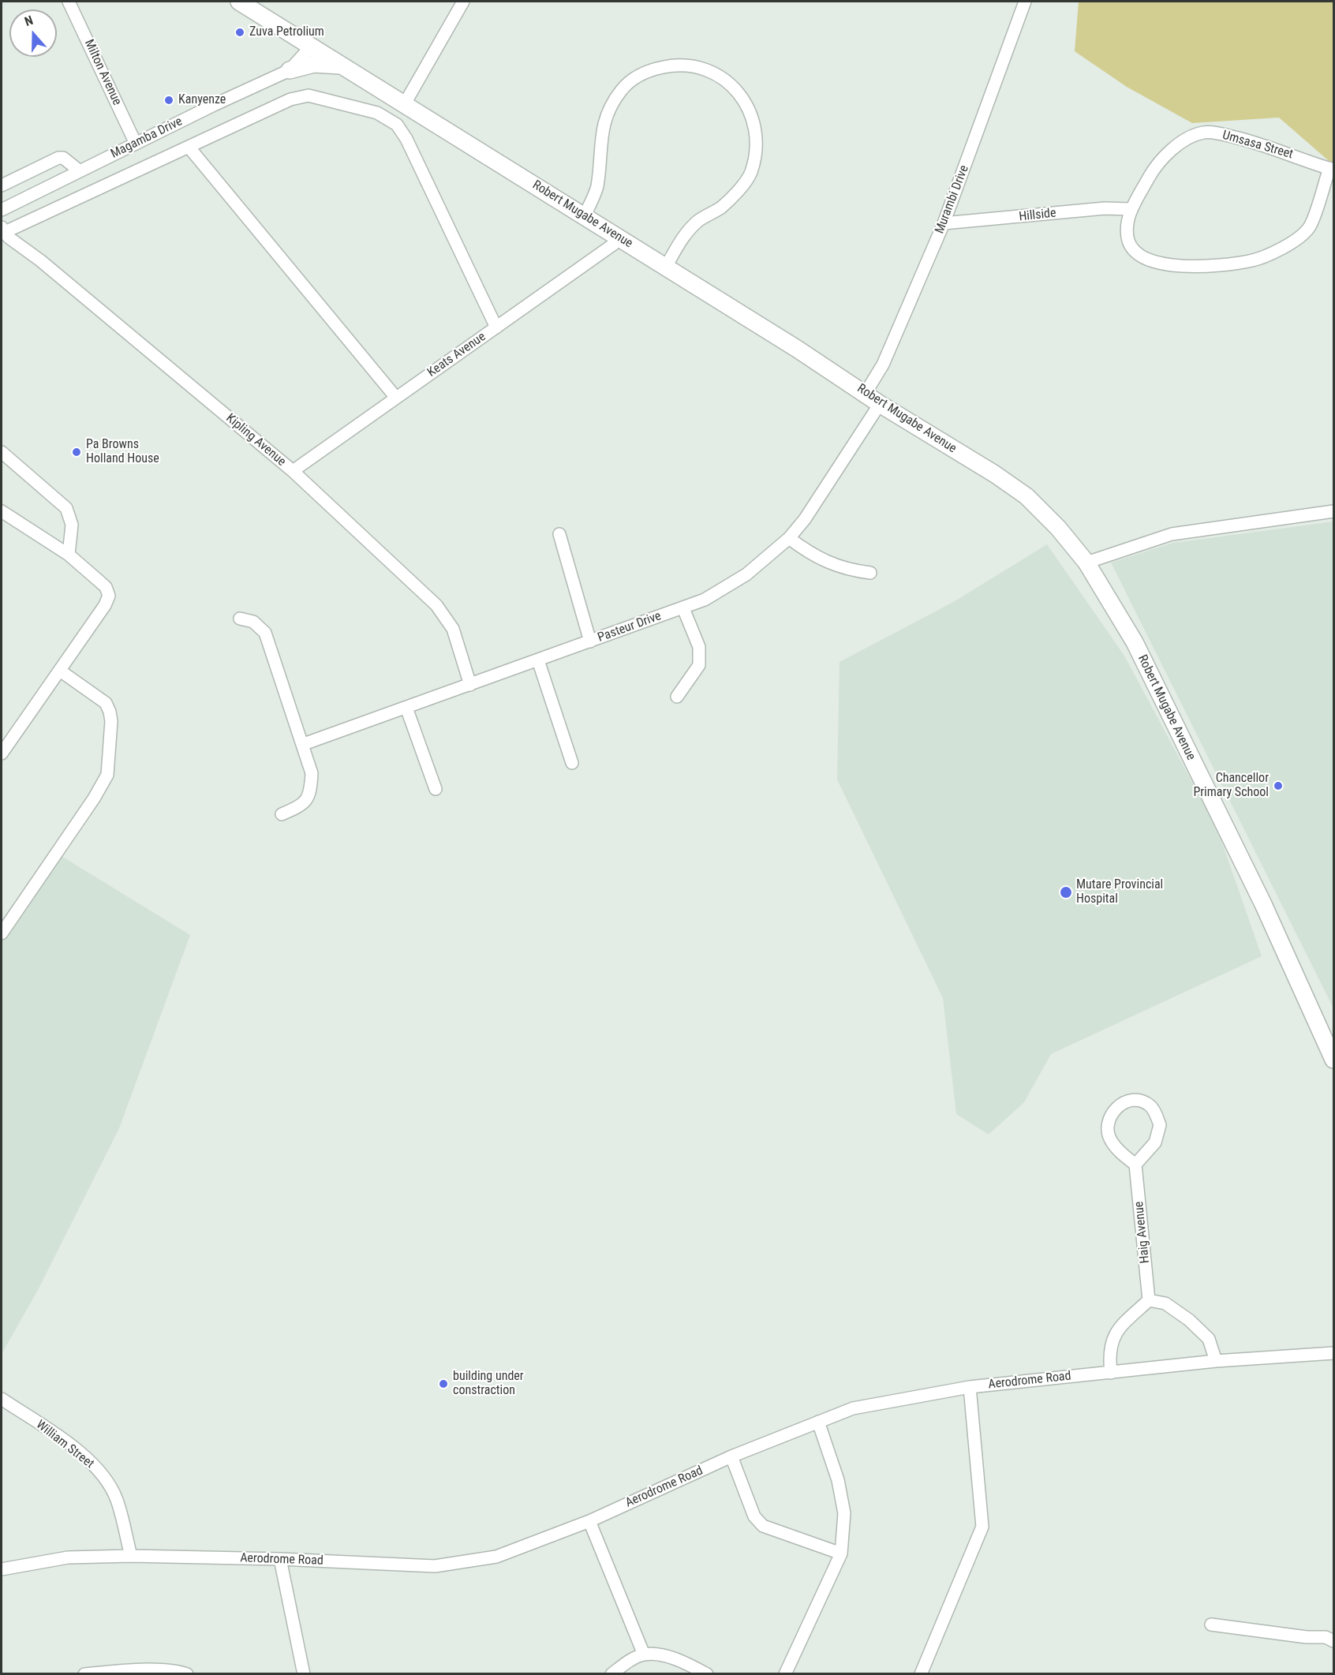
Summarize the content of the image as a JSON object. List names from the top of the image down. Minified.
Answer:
{"streets":{"highway":["Robert Mugabe Avenue"],"street":["Milton Avenue","Magamba Drive","Umsasa Street","Murambi Drive","Hillside","Keats Avenue","Kipling Avenue","Pasteur Drive","Haig Avenue","Aerodrome Road","William Street"]},"crossings":[["Milton Avenue","Magamba Drive"],["Magamba Drive","Robert Mugabe Avenue"],["Umsasa Street","Hillside"],["Murambi Drive","Robert Mugabe Avenue"],["Murambi Drive","Hillside"],["Robert Mugabe Avenue","Keats Avenue"],["Robert Mugabe Avenue","Pasteur Drive"],["Keats Avenue","Kipling Avenue"],["Kipling Avenue","Pasteur Drive"],["Aerodrome Road","William Street"]],"places":["Zuva Petrolium","Kanyenze","Pa Browns Holland House","Chancellor Primary School","Mutare Provincial Hospital","building under constraction"],"north":"top"}
